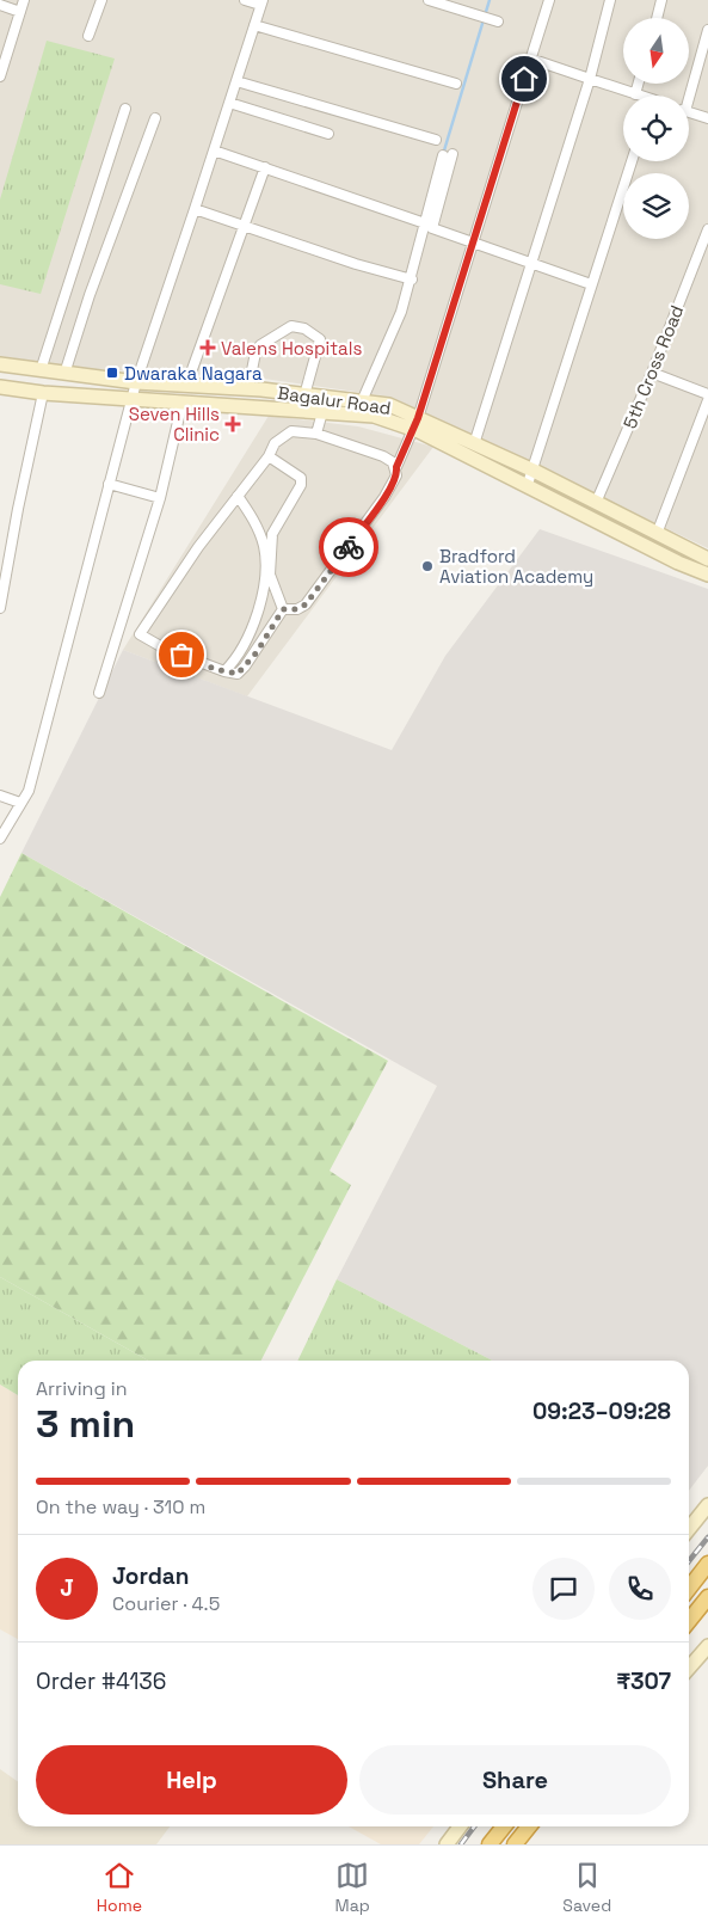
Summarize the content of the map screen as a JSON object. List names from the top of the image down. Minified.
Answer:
{"streets":{"main road":["Bagalur Road"],"street":["5th Cross Road"]},"crossings":[["5th Cross Road","Bagalur Road"]],"places":{"health":["Valens Hospitals","Seven Hills Clinic"],"transit":["Dwaraka Nagara"],"other":["Bradford Aviation Academy"]},"north":"bottom","page":{"heading":["3 min","Arriving in","09:23–09:28"],"panel":["Jordan","Courier · 4.5","Order #4136","₹307"],"bar":"On the way · 310 m","round":"J","buttons":["Help","Share"],"tabs":["Home","Map","Saved"]}}
